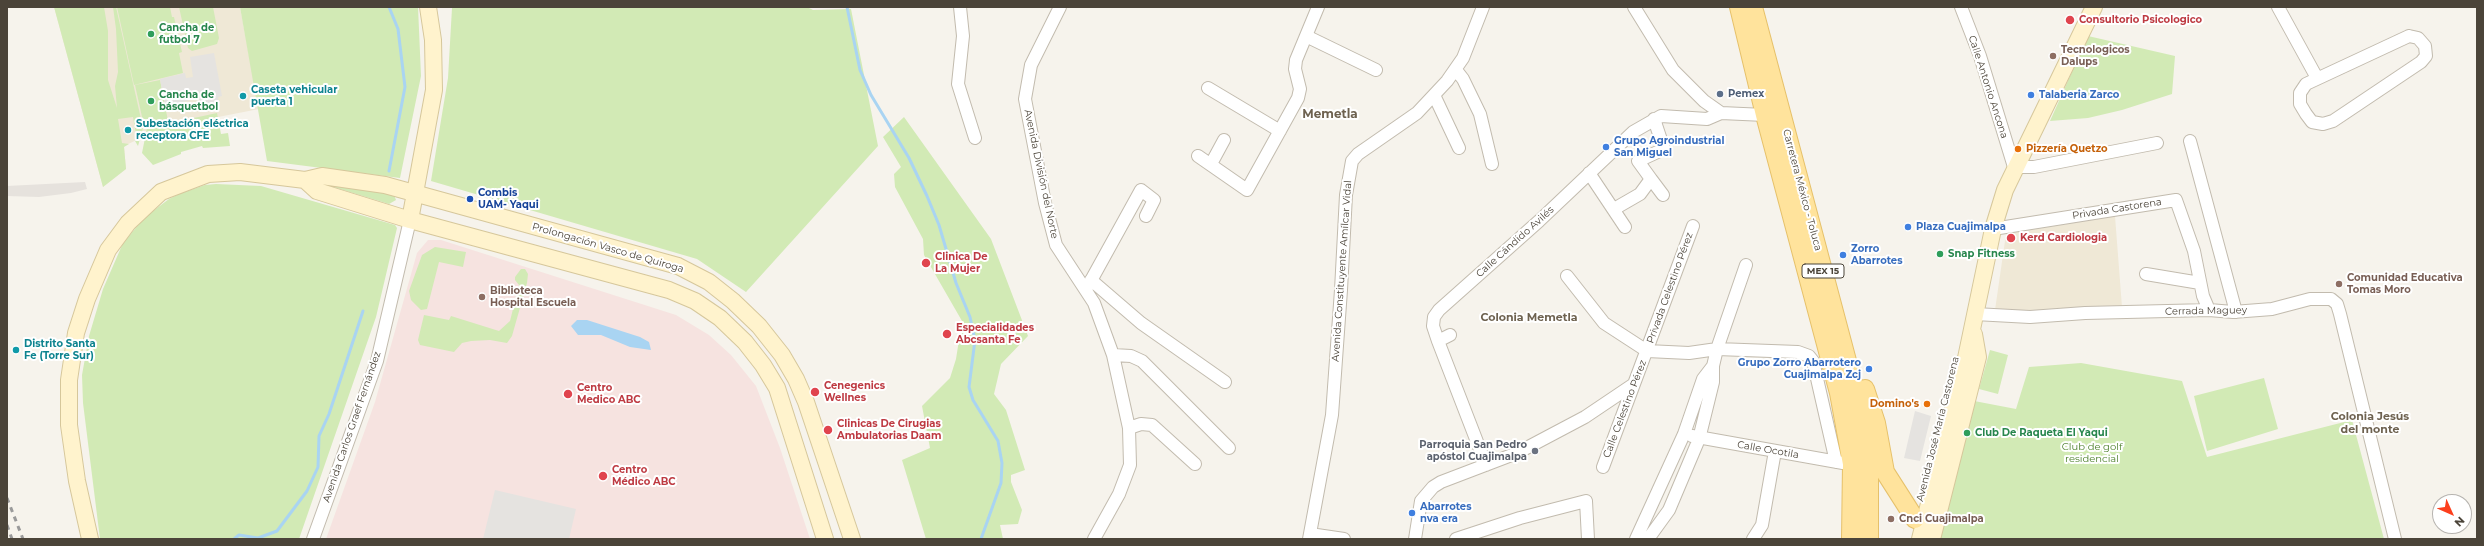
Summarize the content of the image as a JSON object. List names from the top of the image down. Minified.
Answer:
{"streets":{"main road":["Carretera México - Toluca","MEX 15"],"street":["Calle Antonio Ancona","Avenida División del Norte","Privada Castorena","Calle Cándido Avilés","Prolongación Vasco de Quiroga","Avenida Constituyente Amílcar Vidal","Privada Celestino Pérez","Cerrada Maguey","Calle Celestino Pérez","Avenida Carlos Graef Fernández","Avenida José María Castorena","Calle Ocotila"]},"crossings":[["Calle Antonio Ancona","Avenida José María Castorena"],["Carretera México - Toluca","Calle Ocotila"],["Privada Castorena","Cerrada Maguey"],["Privada Castorena","Avenida José María Castorena"],["Privada Celestino Pérez","Calle Celestino Pérez"],["Cerrada Maguey","Avenida José María Castorena"]],"districts":["Memetla","Colonia Memetla","Colonia Jesús del monte"],"parks":["Club de golf residencial"],"places":["Consultorio Psicologico","Cancha de futbol 7","Tecnologicos Dalups","Pemex","Talaberia Zarco","Caseta vehicular puerta 1","Cancha de básquetbol","Subestación eléctrica receptora CFE","Grupo Agroindustrial San Miguel","Pizzería Quetzo","Combis UAM- Yaqui","Plaza Cuajimalpa","Kerd Cardiologia","Snap Fitness","Zorro Abarrotes","Clinica De La Mujer","Comunidad Educativa Tomas Moro","Biblioteca Hospital Escuela","Especialidades Abcsanta Fe","Distrito Santa Fe (Torre Sur)","Grupo Zorro Abarrotero Cuajimalpa Zcj","Cenegenics Wellnes","Centro Medico ABC","Domino's","Clinicas De Cirugias Ambulatorias Daam","Club De Raqueta El Yaqui","Parroquia San Pedro apóstol Cuajimalpa","Centro Médico ABC","Abarrotes nva era","Cnci Cuajimalpa"],"north":"bottom right"}
